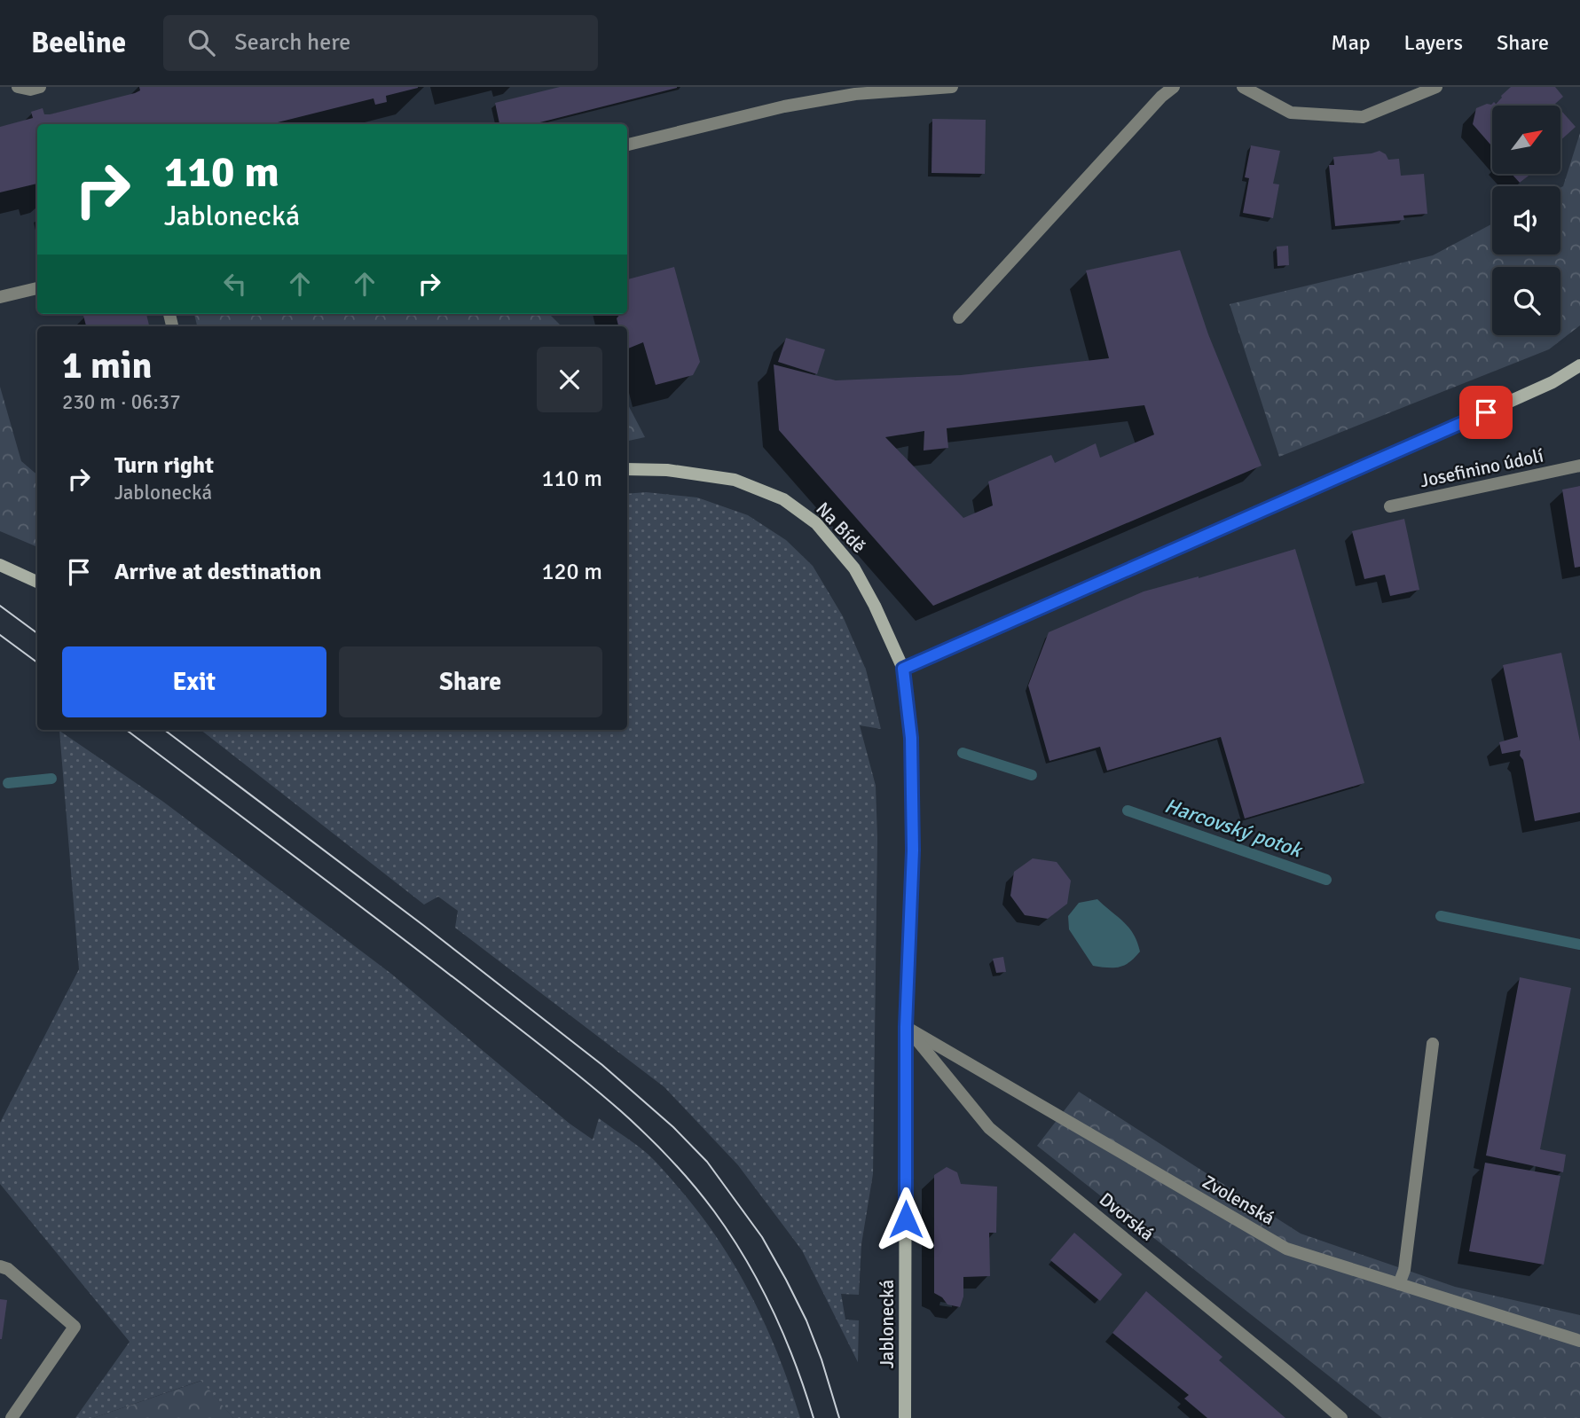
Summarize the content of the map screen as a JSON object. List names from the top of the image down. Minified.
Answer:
{"streets":{"main road":["Na Bídě","Jablonecká"],"street":["Josefinino údolí","Zvolenská","Dvorská"]},"crossings":[["Na Bídě","Jablonecká"],["Zvolenská","Dvorská"],["Zvolenská","Jablonecká"],["Dvorská","Jablonecká"]],"water":["Harcovský potok"],"north":"top right","page":{"header":"Beeline","search":"Search here","nav":["Map","Layers","Share"],"turn":["110 m","Jablonecká"],"heading":["1 min","230 m · 06:37"],"list":[{"name":"Turn right","note":"Jablonecká","value":"110 m"},{"name":"Arrive at destination","value":"120 m"}],"buttons":["Exit","Share"]}}
